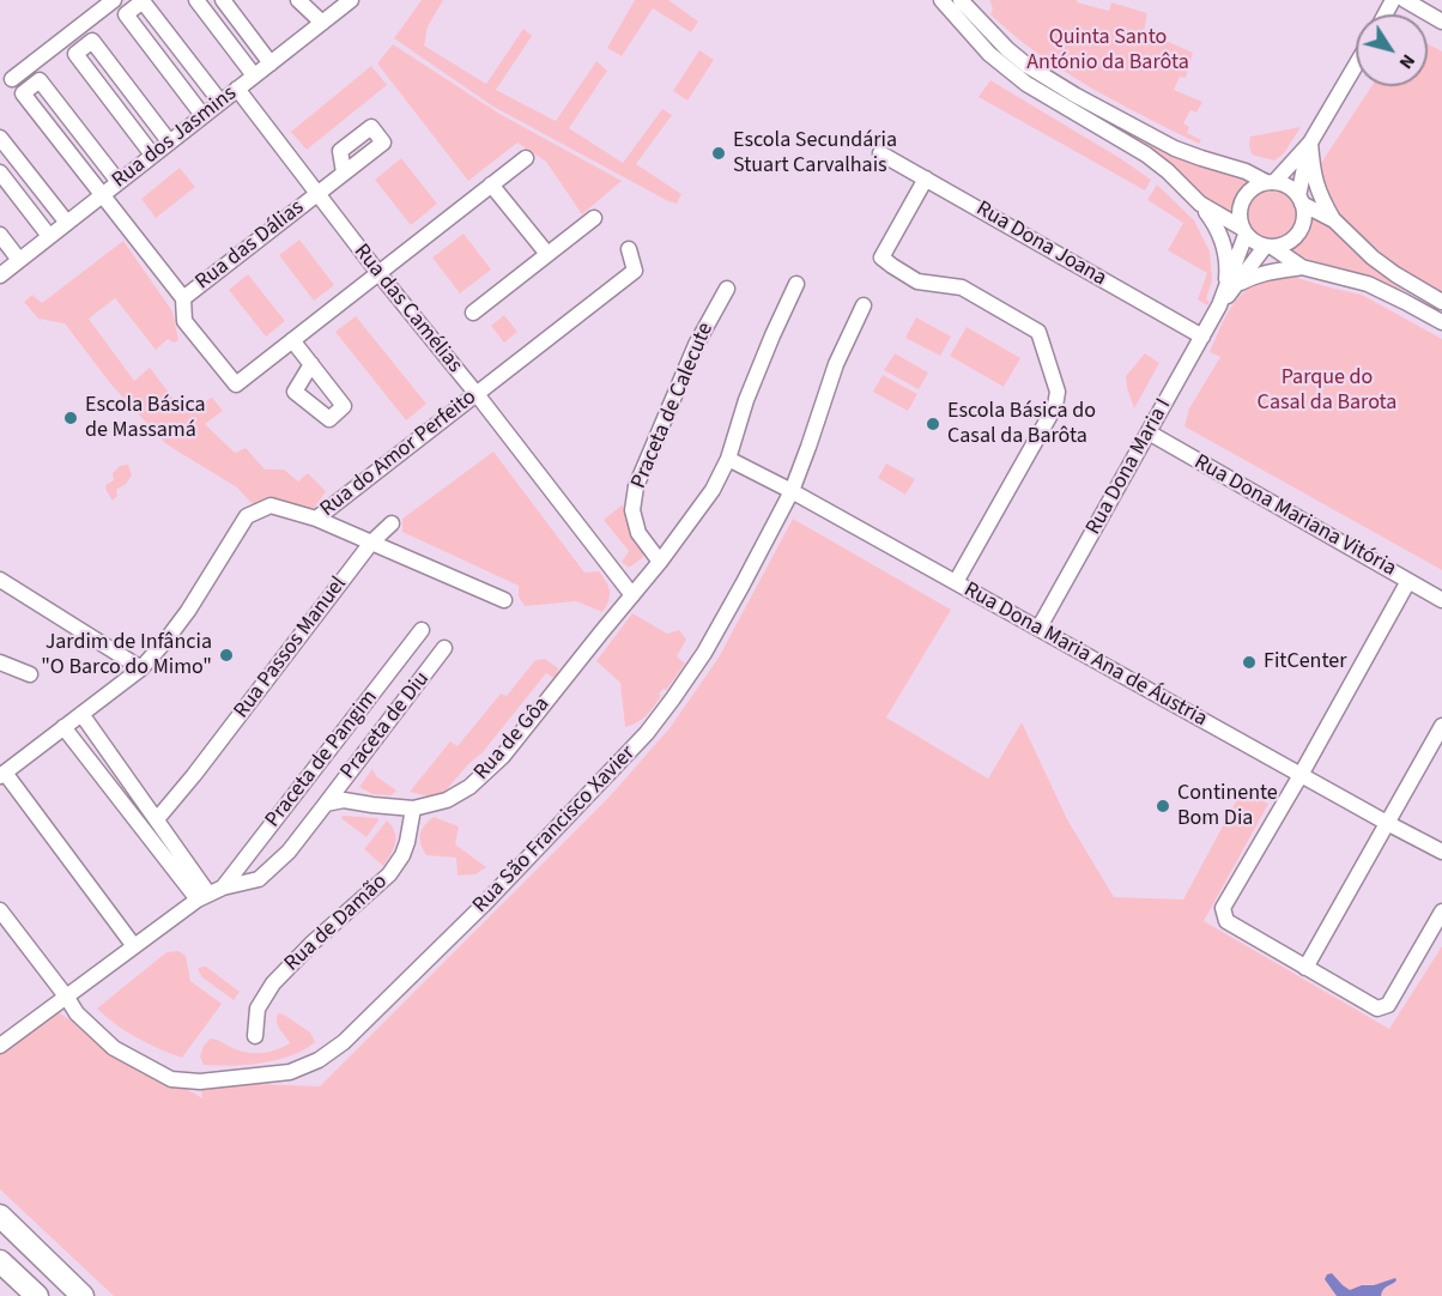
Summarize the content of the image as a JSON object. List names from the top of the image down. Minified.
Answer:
{"streets":{"street":["Rua dos Jasmins","Rua Dona Joana","Rua das Dálias","Rua das Camélias","Praceta de Calecute","Rua do Amor Perfeito","Rua Dona Maria I","Rua Dona Mariana Vitória","Rua Passos Manuel","Rua Dona Maria Ana de Áustria","Praceta de Diu","Rua de Gôa","Praceta de Pangim","Rua São Francisco Xavier","Rua de Damão"]},"crossings":[["Rua dos Jasmins","Rua das Camélias"],["Rua Dona Joana","Rua Dona Maria I"],["Rua das Dálias","Rua das Camélias"],["Rua das Camélias","Rua do Amor Perfeito"],["Rua das Camélias","Rua de Gôa"],["Praceta de Calecute","Rua de Gôa"],["Rua Dona Maria I","Rua Dona Mariana Vitória"],["Rua Dona Maria I","Rua Dona Maria Ana de Áustria"],["Rua Dona Maria Ana de Áustria","Rua de Gôa"],["Rua Dona Maria Ana de Áustria","Rua São Francisco Xavier"],["Praceta de Diu","Rua de Gôa"],["Rua de Gôa","Rua de Damão"]],"parks":["Quinta Santo António da Barôta","Parque do Casal da Barota"],"places":["Escola Secundária Stuart Carvalhais","Escola Básica de Massamá","Escola Básica do Casal da Barôta","Jardim de Infância \"O Barco do Mimo\"","FitCenter","Continente Bom Dia"],"north":"bottom right"}
